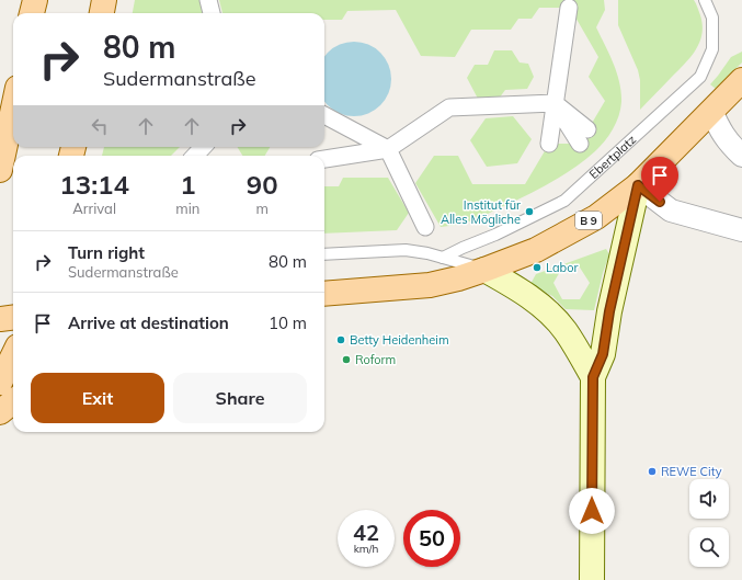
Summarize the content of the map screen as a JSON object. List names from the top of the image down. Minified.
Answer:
{"streets":{"main road":["B 9"],"lane":["Ebertplatz"]},"places":["Institut für Alles Mögliche","Labor","Betty Heidenheim","Roform","REWE City"],"page":{"turn":["80 m","Sudermanstraße"],"eta":["13:14","Arrival","1","min","90","m"],"list":[{"name":"Turn right","note":"Sudermanstraße","value":"80 m"},{"name":"Arrive at destination","value":"10 m"}],"buttons":["Exit","Share"],"speed":"42 km/h","limit":"50"}}
